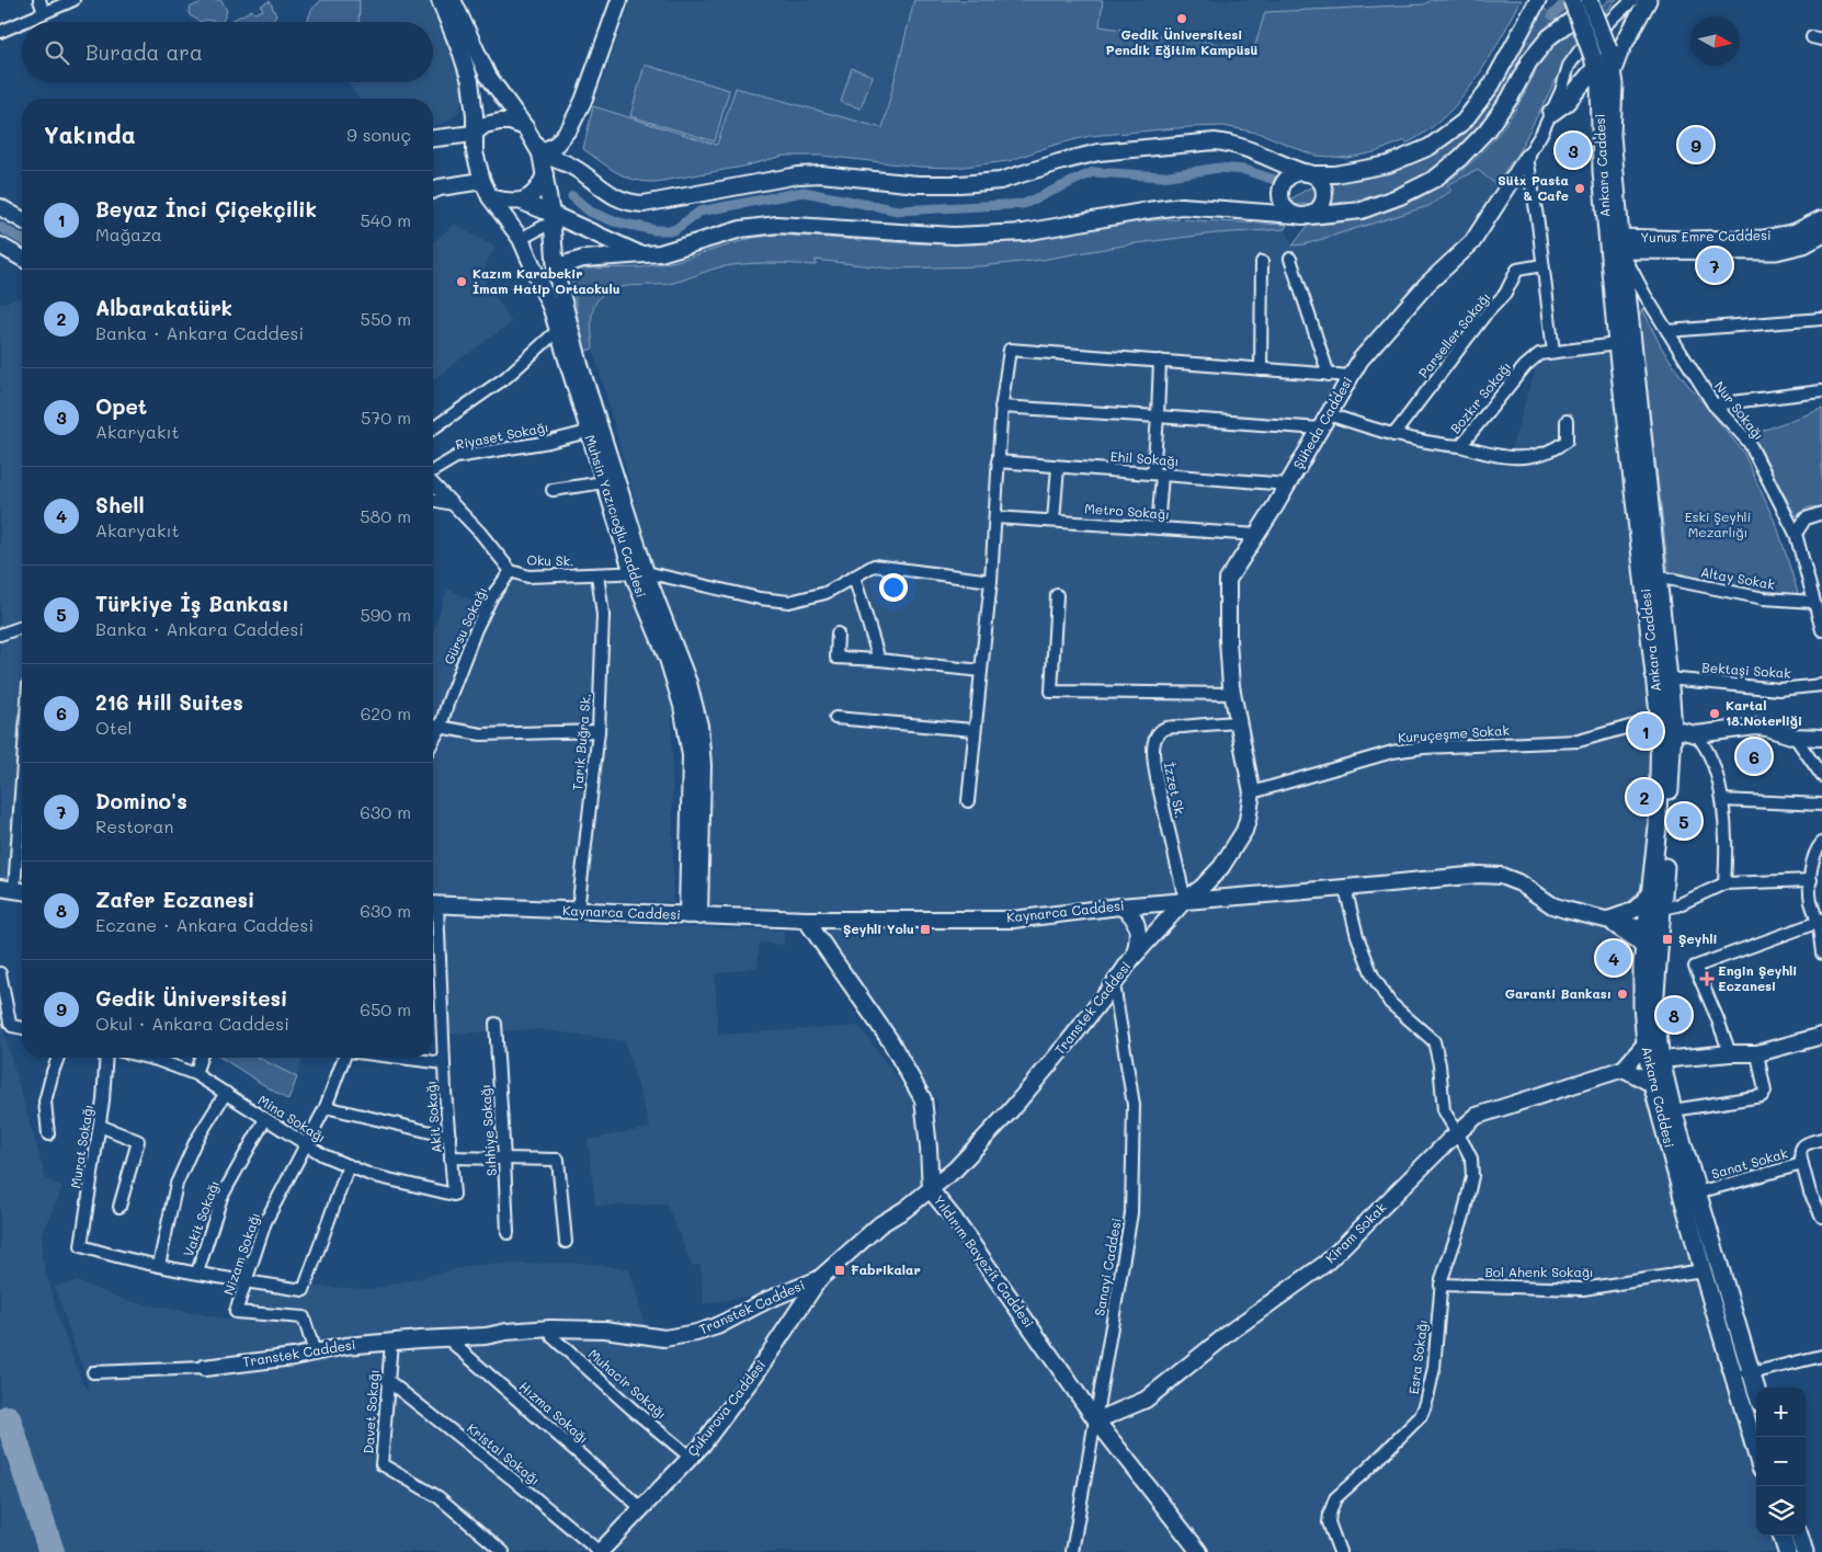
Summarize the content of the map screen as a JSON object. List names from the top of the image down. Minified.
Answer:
{"streets":{"main road":["Ankara Caddesi","Yunus Emre Caddesi"],"street":["Parseller Sokağı","Bozkır Sokağı","Nur Sokağı","Şüheda Caddesi","Riyaset Sokağı","Ehil Sokağı","Metro Sokağı","Muhsin Yazıcıoğlu Caddesi","Oku Sk.","Altay Sokak","Gürsu Sokağı","Bektaşi Sokak","Kuruçeşme Sokak","Tarık Buğra Sk.","İzzet Sk.","Kaynarca Caddesi","Transtek Caddesi","Akit Sokağı","Mina Sokağı","Sıhhiye Sokağı","Murat Sokağı","Sanat Sokak","Vakit Sokağı","Kiram Sokak","Nizam Sokağı","Yıldırım Bayezit Caddesi","Sanayi Caddesi","Bol Ahenk Sokağı","Esra Sokağı","Muhacir Sokağı","Çukurova Caddesi","Davet Sokağı","Hızma Sokağı","Kristal Sokağı"]},"crossings":[["Ankara Caddesi","Yunus Emre Caddesi"],["Ankara Caddesi","Bozkır Sokağı"],["Ankara Caddesi","Nur Sokağı"],["Ankara Caddesi","Altay Sokak"],["Ankara Caddesi","Bektaşi Sokak"],["Ankara Caddesi","Kuruçeşme Sokak"],["Ankara Caddesi","Kaynarca Caddesi"],["Ankara Caddesi","Sanat Sokak"],["Ankara Caddesi","Bol Ahenk Sokağı"],["Yunus Emre Caddesi","Nur Sokağı"],["Nur Sokağı","Altay Sokak"],["Şüheda Caddesi","Ehil Sokağı"],["Şüheda Caddesi","Metro Sokağı"],["Şüheda Caddesi","Kuruçeşme Sokak"],["Şüheda Caddesi","İzzet Sk."],["Şüheda Caddesi","Kaynarca Caddesi"],["Şüheda Caddesi","Transtek Caddesi"],["Riyaset Sokağı","Muhsin Yazıcıoğlu Caddesi"],["Muhsin Yazıcıoğlu Caddesi","Oku Sk."],["Muhsin Yazıcıoğlu Caddesi","Kaynarca Caddesi"],["Oku Sk.","Gürsu Sokağı"],["Oku Sk.","Tarık Buğra Sk."],["Tarık Buğra Sk.","Kaynarca Caddesi"],["İzzet Sk.","Kaynarca Caddesi"],["İzzet Sk.","Transtek Caddesi"],["Kaynarca Caddesi","Transtek Caddesi"],["Kaynarca Caddesi","Yıldırım Bayezit Caddesi"],["Kaynarca Caddesi","Esra Sokağı"],["Transtek Caddesi","Nizam Sokağı"],["Transtek Caddesi","Yıldırım Bayezit Caddesi"],["Transtek Caddesi","Sanayi Caddesi"],["Transtek Caddesi","Muhacir Sokağı"],["Transtek Caddesi","Çukurova Caddesi"],["Transtek Caddesi","Davet Sokağı"],["Transtek Caddesi","Hızma Sokağı"],["Akit Sokağı","Mina Sokağı"],["Akit Sokağı","Nizam Sokağı"],["Mina Sokağı","Vakit Sokağı"],["Mina Sokağı","Nizam Sokağı"],["Murat Sokağı","Vakit Sokağı"],["Kiram Sokak","Yıldırım Bayezit Caddesi"],["Kiram Sokak","Sanayi Caddesi"],["Kiram Sokak","Esra Sokağı"],["Yıldırım Bayezit Caddesi","Sanayi Caddesi"],["Bol Ahenk Sokağı","Esra Sokağı"],["Muhacir Sokağı","Çukurova Caddesi"],["Çukurova Caddesi","Hızma Sokağı"],["Çukurova Caddesi","Kristal Sokağı"],["Davet Sokağı","Kristal Sokağı"]],"parks":["Eski Şeyhli Mezarlığı"],"places":{"other":["Gedik Üniversitesi Pendik Eğitim Kampüsü","Sütx Pasta & Cafe","Kazım Karabekir İmam Hatip Ortaokulu","Kartal 18.Noterliği","Garanti Bankası"],"transit":["Şeyhli Yolu","Şeyhli","Fabrikalar"],"health":["Engin Şeyhli Eczanesi"]},"north":"right","page":{"search":"Burada ara","heading":["Yakında","9 sonuç"],"pins":["9","3","7","1","6","2","5","4","8"],"list":[{"mark":"1","name":"Beyaz İnci Çiçekçilik","note":"Mağaza","value":"540 m"},{"mark":"2","name":"Albarakatürk","note":"Banka · Ankara Caddesi","value":"550 m"},{"mark":"3","name":"Opet","note":"Akaryakıt","value":"570 m"},{"mark":"4","name":"Shell","note":"Akaryakıt","value":"580 m"},{"mark":"5","name":"Türkiye İş Bankası","note":"Banka · Ankara Caddesi","value":"590 m"},{"mark":"6","name":"216 Hill Suites","note":"Otel","value":"620 m"},{"mark":"7","name":"Domino's","note":"Restoran","value":"630 m"},{"mark":"8","name":"Zafer Eczanesi","note":"Eczane · Ankara Caddesi","value":"630 m"},{"mark":"9","name":"Gedik Üniversitesi","note":"Okul · Ankara Caddesi","value":"650 m"}],"map_buttons":["+","−"]}}
